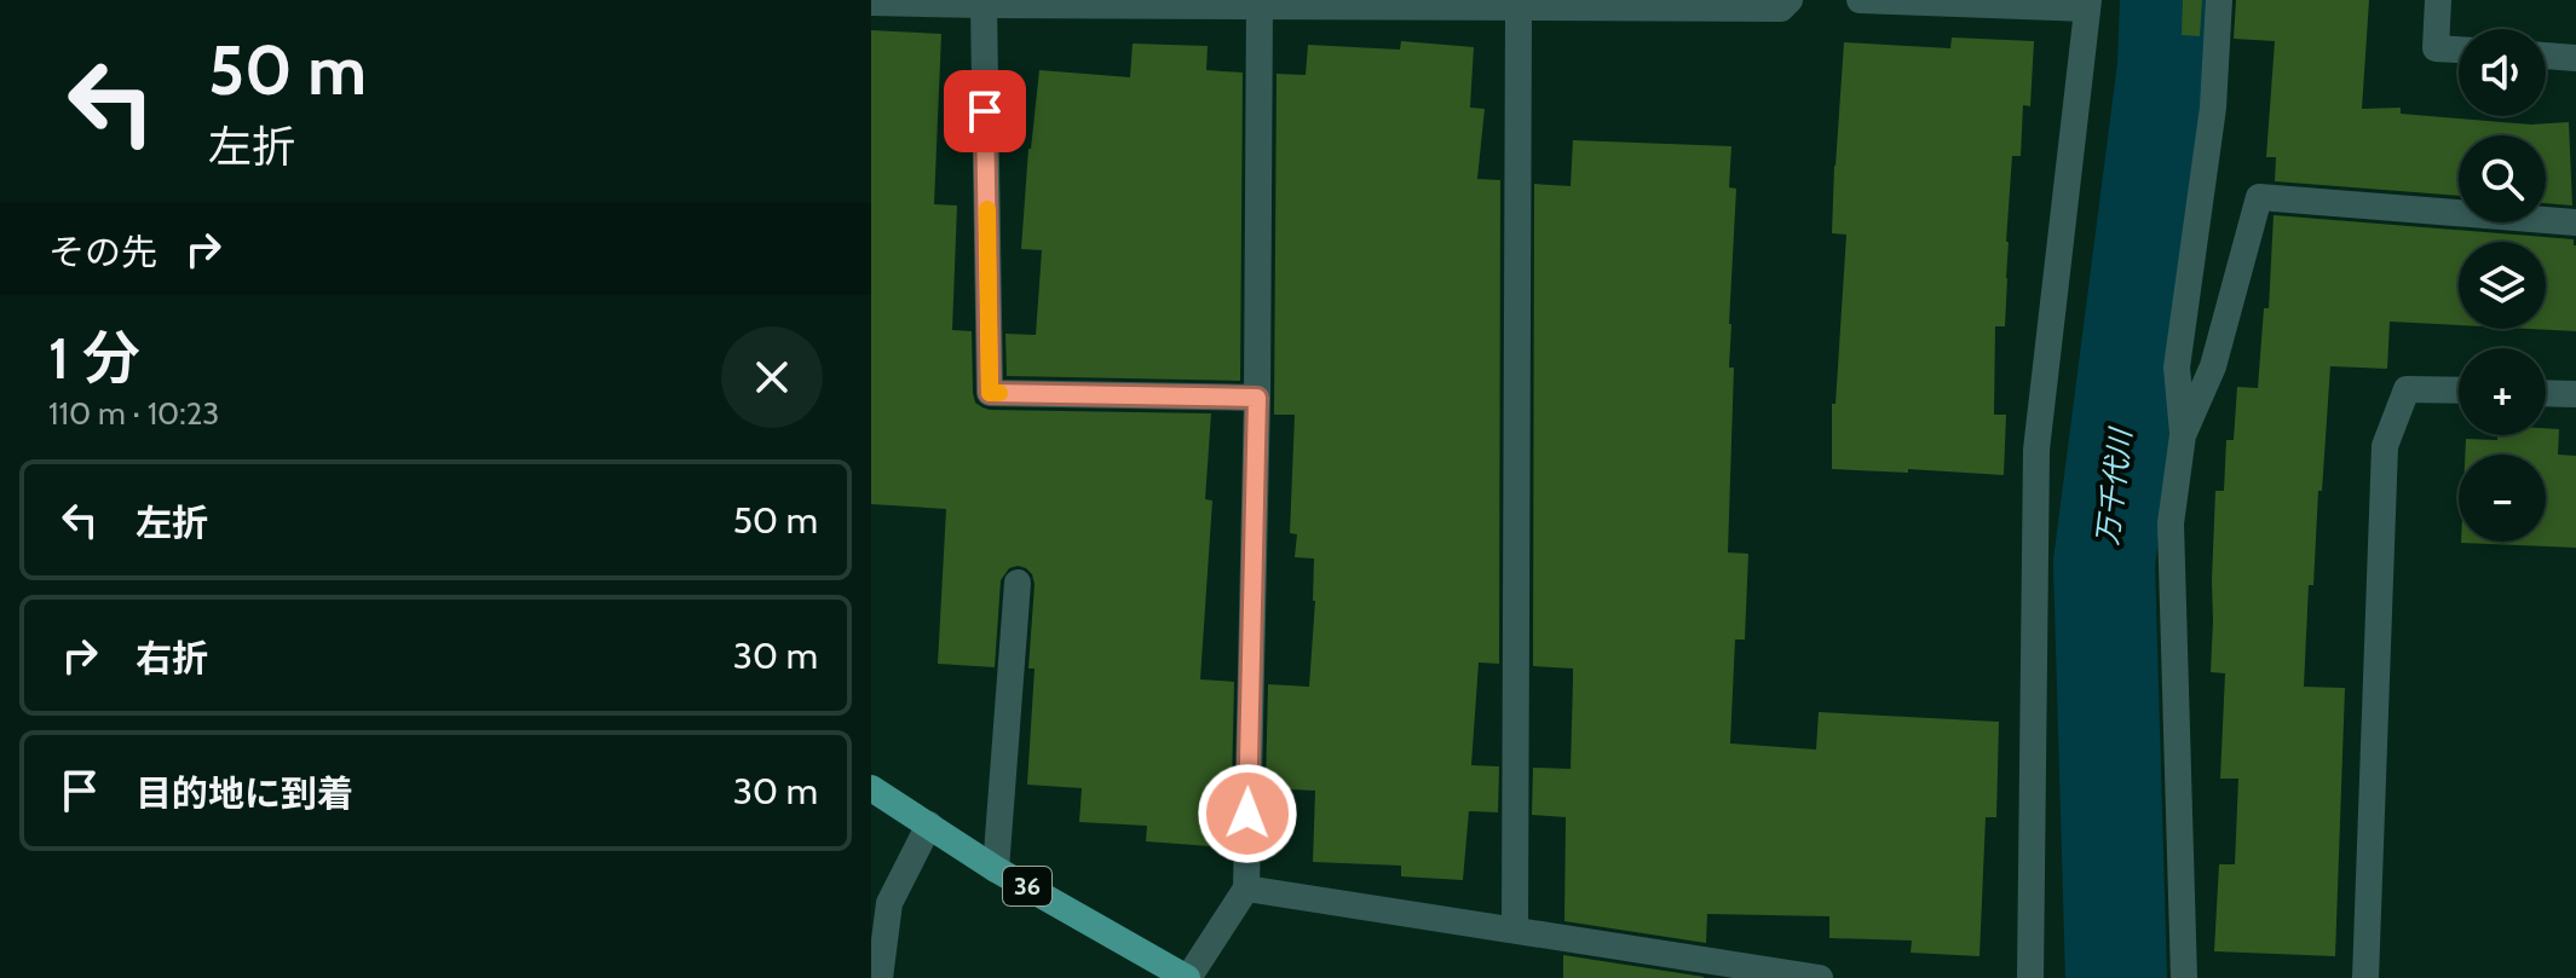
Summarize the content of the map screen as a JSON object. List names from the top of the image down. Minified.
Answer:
{"streets":{"main road":["36"]},"water":["万千代川"],"page":{"turn":["50 m","左折"],"map_buttons":["+","−"],"then":"その先","heading":["1 分","110 m · 10:23"],"list":[{"name":"左折","value":"50 m"},{"name":"右折","value":"30 m"},{"name":"目的地に到着","value":"30 m"}]}}
